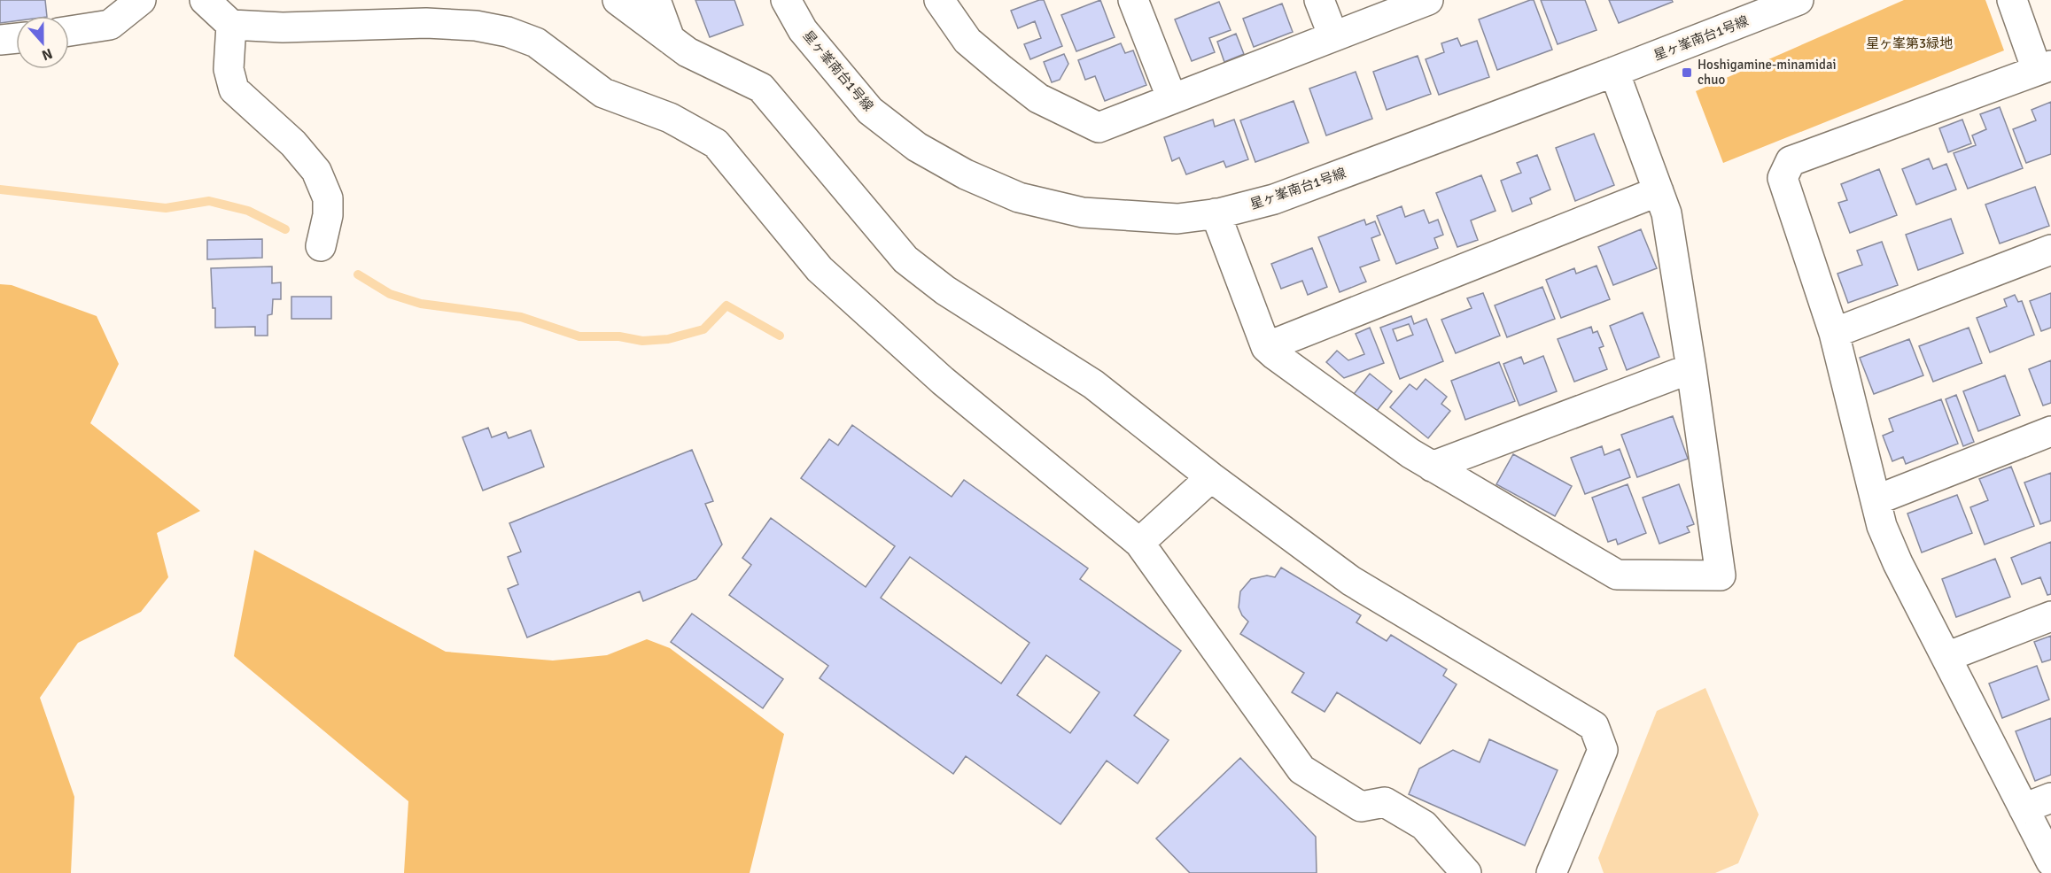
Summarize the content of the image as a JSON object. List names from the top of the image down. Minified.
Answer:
{"streets":{"street":["星ヶ峯南台1号線"]},"parks":["星ヶ峯第3緑地"],"places":{"transit":["Hoshigamine-minamidai chuo"]},"north":"bottom"}
